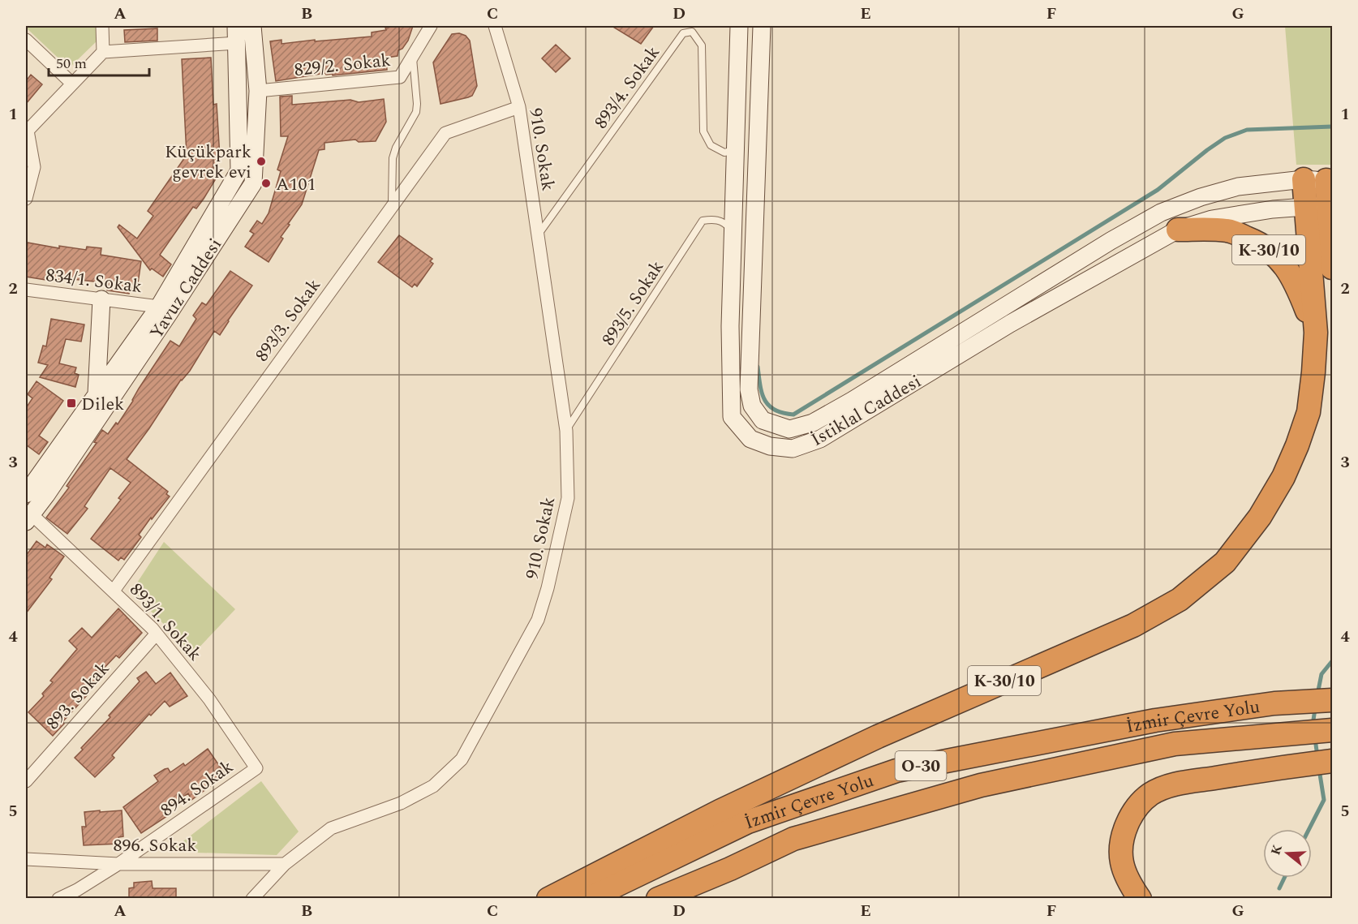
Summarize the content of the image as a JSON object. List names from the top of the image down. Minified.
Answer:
{"streets":{"highway":["K-30/10","İzmir Çevre Yolu","O-30"],"main road":["Yavuz Caddesi","İstiklal Caddesi"],"street":["829/2. Sokak","910. Sokak","834/1. Sokak","893/3. Sokak","893/1. Sokak","893. Sokak","894. Sokak","896. Sokak"],"lane":["893/4. Sokak","893/5. Sokak"]},"crossings":[["829/2. Sokak","Yavuz Caddesi"],["893/4. Sokak","910. Sokak"],["893/4. Sokak","İstiklal Caddesi"],["910. Sokak","893/5. Sokak"],["910. Sokak","893/3. Sokak"],["910. Sokak","896. Sokak"],["K-30/10","İstiklal Caddesi"],["834/1. Sokak","Yavuz Caddesi"],["Yavuz Caddesi","893/1. Sokak"],["893/5. Sokak","İstiklal Caddesi"],["893/3. Sokak","893/1. Sokak"],["893/1. Sokak","893. Sokak"],["893/1. Sokak","894. Sokak"],["894. Sokak","896. Sokak"]],"places":{"other":["Küçükpark gevrek evi","A101"],"transit":["Dilek"]},"scale_bar":"50 m","north":"left","grid":{"columns":["A","B","C","D","E","F","G"],"rows":["1","2","3","4","5"]}}
